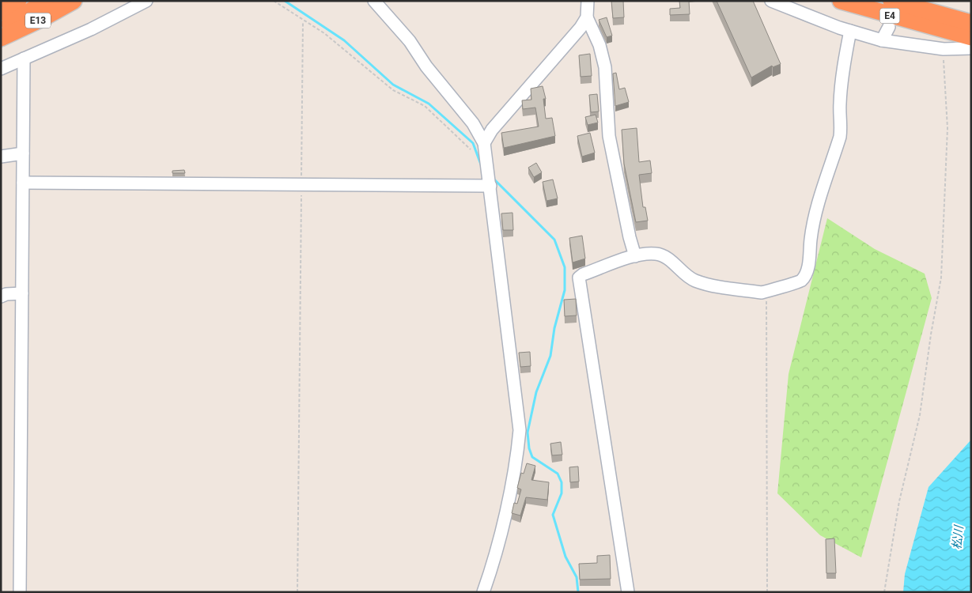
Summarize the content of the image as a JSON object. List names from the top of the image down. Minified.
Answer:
{"streets":{"highway":["E4","E13"]},"water":["松川"]}
